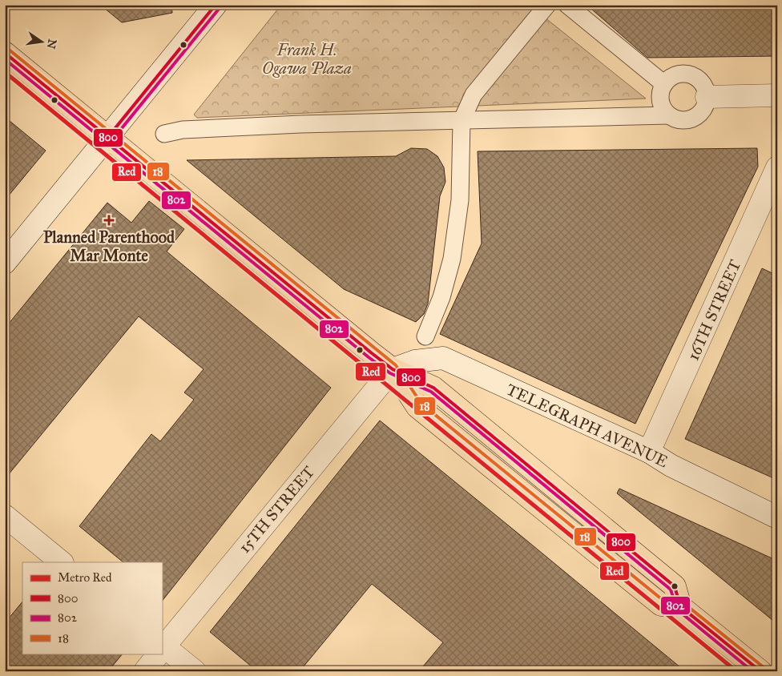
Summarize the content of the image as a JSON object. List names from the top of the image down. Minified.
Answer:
{"streets":{"street":["16TH STREET","TELEGRAPH AVENUE","15TH STREET"]},"crossings":[["16TH STREET","TELEGRAPH AVENUE"],["TELEGRAPH AVENUE","15TH STREET"]],"parks":["Frank H. Ogawa Plaza"],"places":{"health":["Planned Parenthood Mar Monte"]},"lines":["transit line 800","transit line 802","transit line 18","metro line Red"],"legend":["Metro Red","800","802","18"],"north":"right"}
